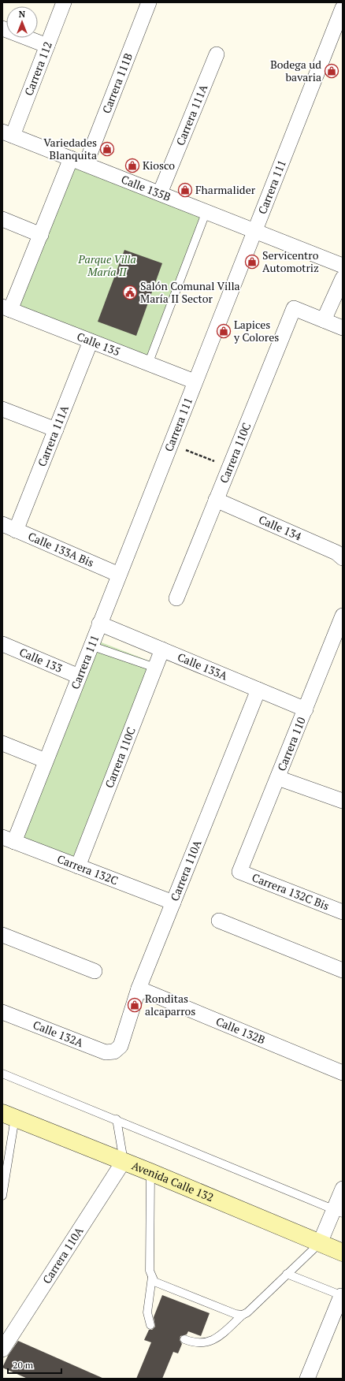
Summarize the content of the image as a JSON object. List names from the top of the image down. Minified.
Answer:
{"streets":{"main road":["Avenida Calle 132"],"street":["Carrera 112","Carrera 111B","Carrera 111A","Carrera 111","Calle 135B","Calle 135","Carrera 110C","Calle 134","Calle 133A Bis","Calle 133","Calle 133A","Carrera 110","Carrera 132C","Carrera 110A","Carrera 132C Bis","Calle 132B","Calle 132A"]},"crossings":[["Carrera 112","Calle 135B"],["Carrera 111B","Calle 135B"],["Carrera 111A","Calle 135B"],["Carrera 111A","Calle 135"],["Carrera 111A","Calle 133A Bis"],["Carrera 111","Calle 135B"],["Carrera 111","Calle 135"],["Carrera 111","Calle 133A Bis"],["Carrera 111","Calle 133"],["Carrera 111","Calle 133A"],["Carrera 111","Carrera 132C"],["Carrera 110C","Calle 134"],["Carrera 110C","Calle 133A"],["Carrera 110C","Carrera 132C"],["Calle 133A","Carrera 110"],["Calle 133A","Carrera 110A"],["Carrera 110","Carrera 132C Bis"],["Carrera 132C","Carrera 110A"],["Carrera 110A","Calle 132B"],["Carrera 110A","Calle 132A"],["Carrera 110A","Avenida Calle 132"]],"parks":["Parque Villa María II"],"places":{"shop":["Bodega ud bavaria","Variedades Blanquita","Kiosco","Fharmalider","Servicentro Automotriz","Lapices y Colores","Ronditas alcaparros"],"public building":["Salón Comunal Villa María II Sector"]},"scale_bar":"20 m","north":"top"}
